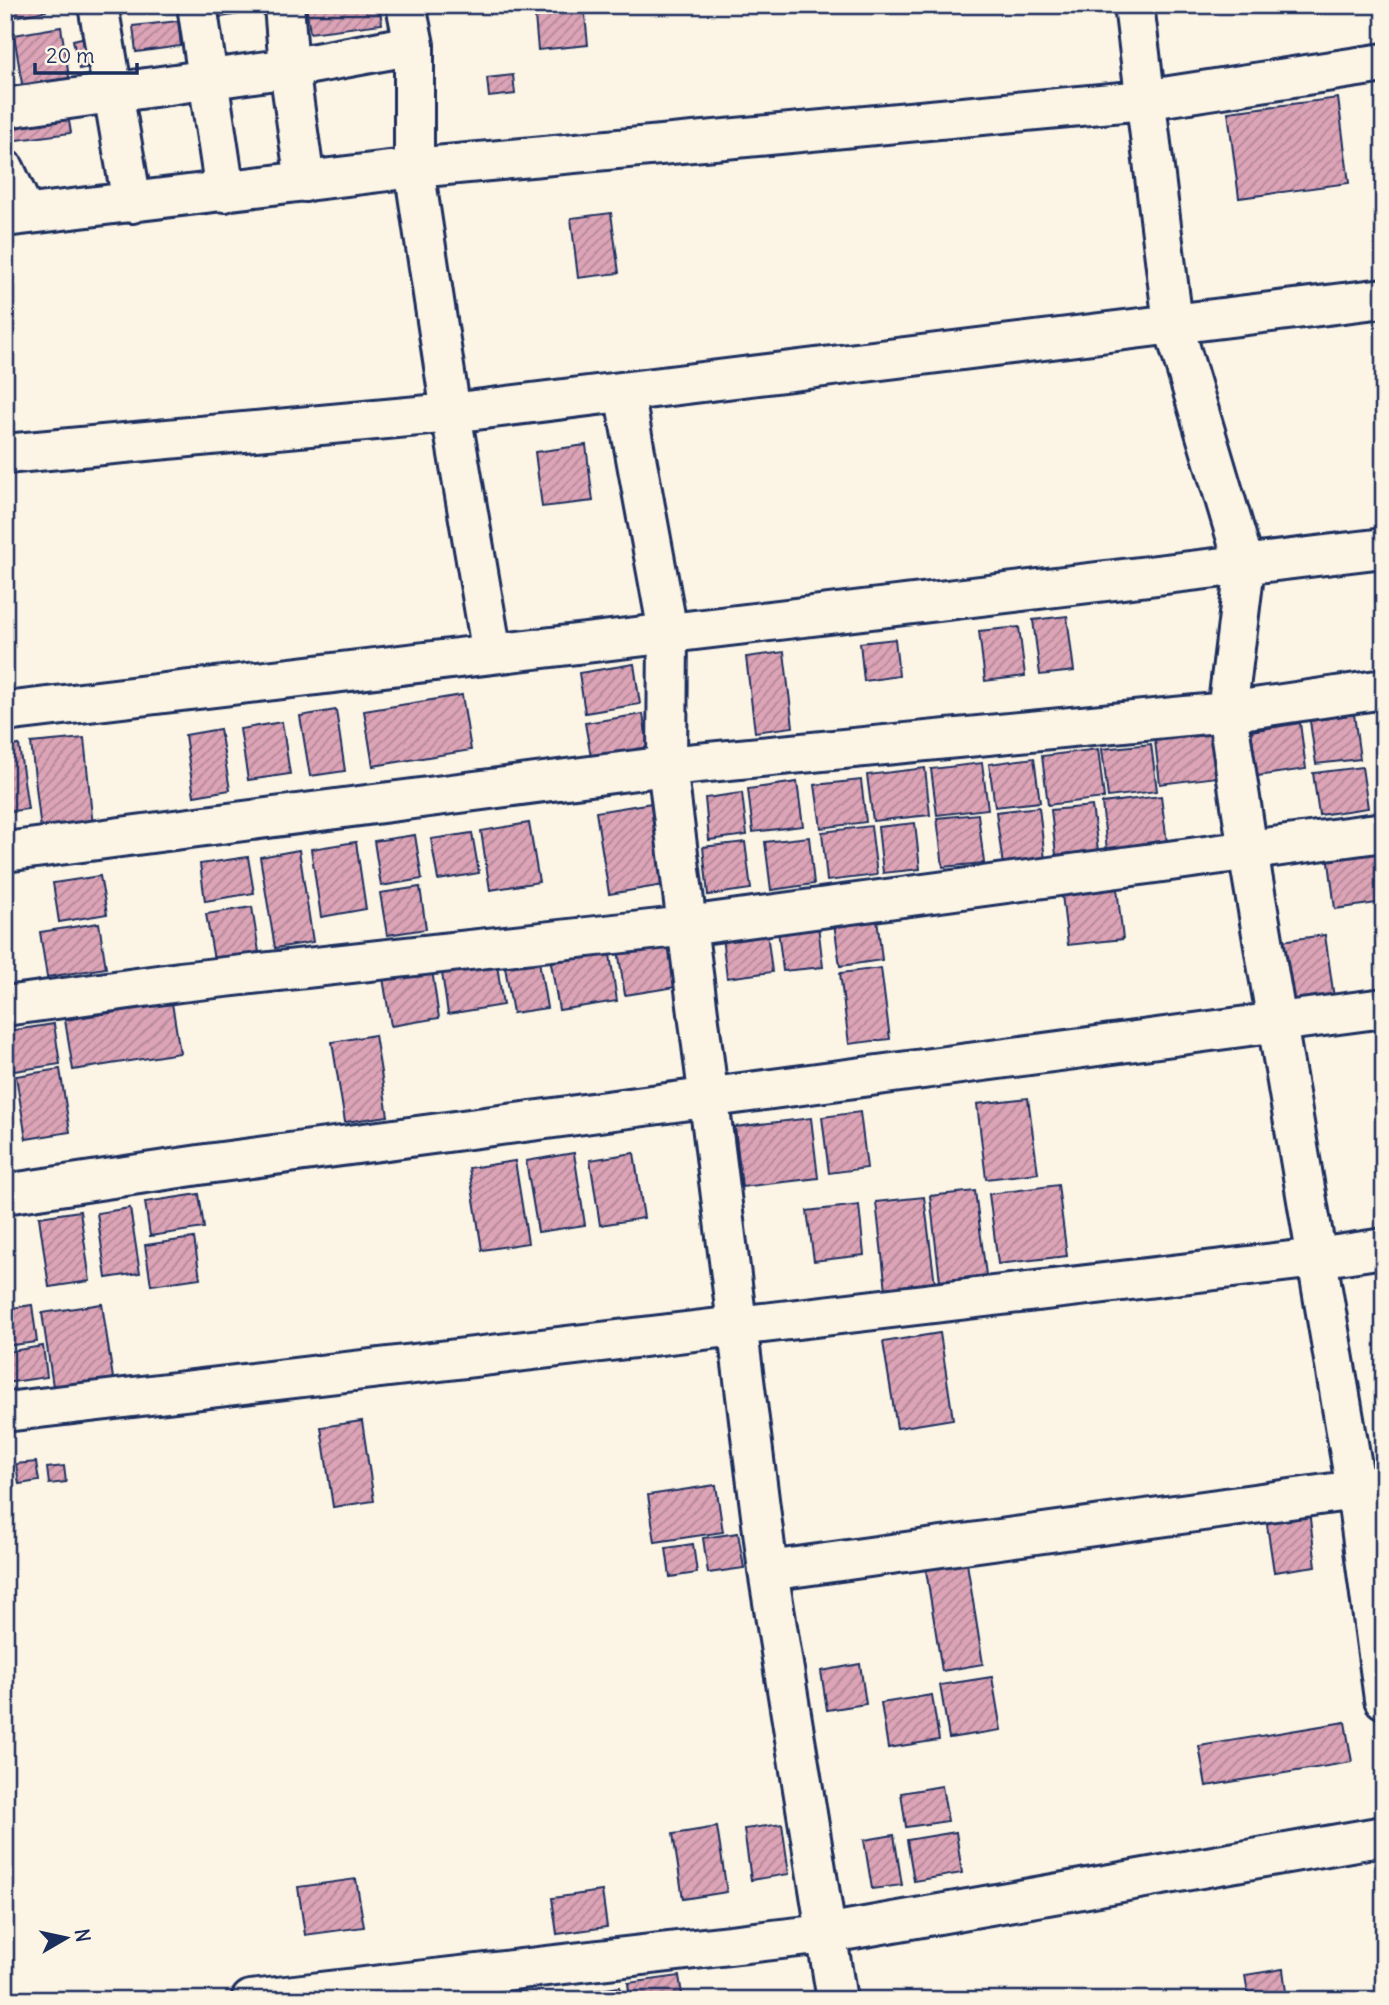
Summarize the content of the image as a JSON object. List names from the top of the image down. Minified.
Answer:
{"scale_bar":"20 m","north":"right"}
